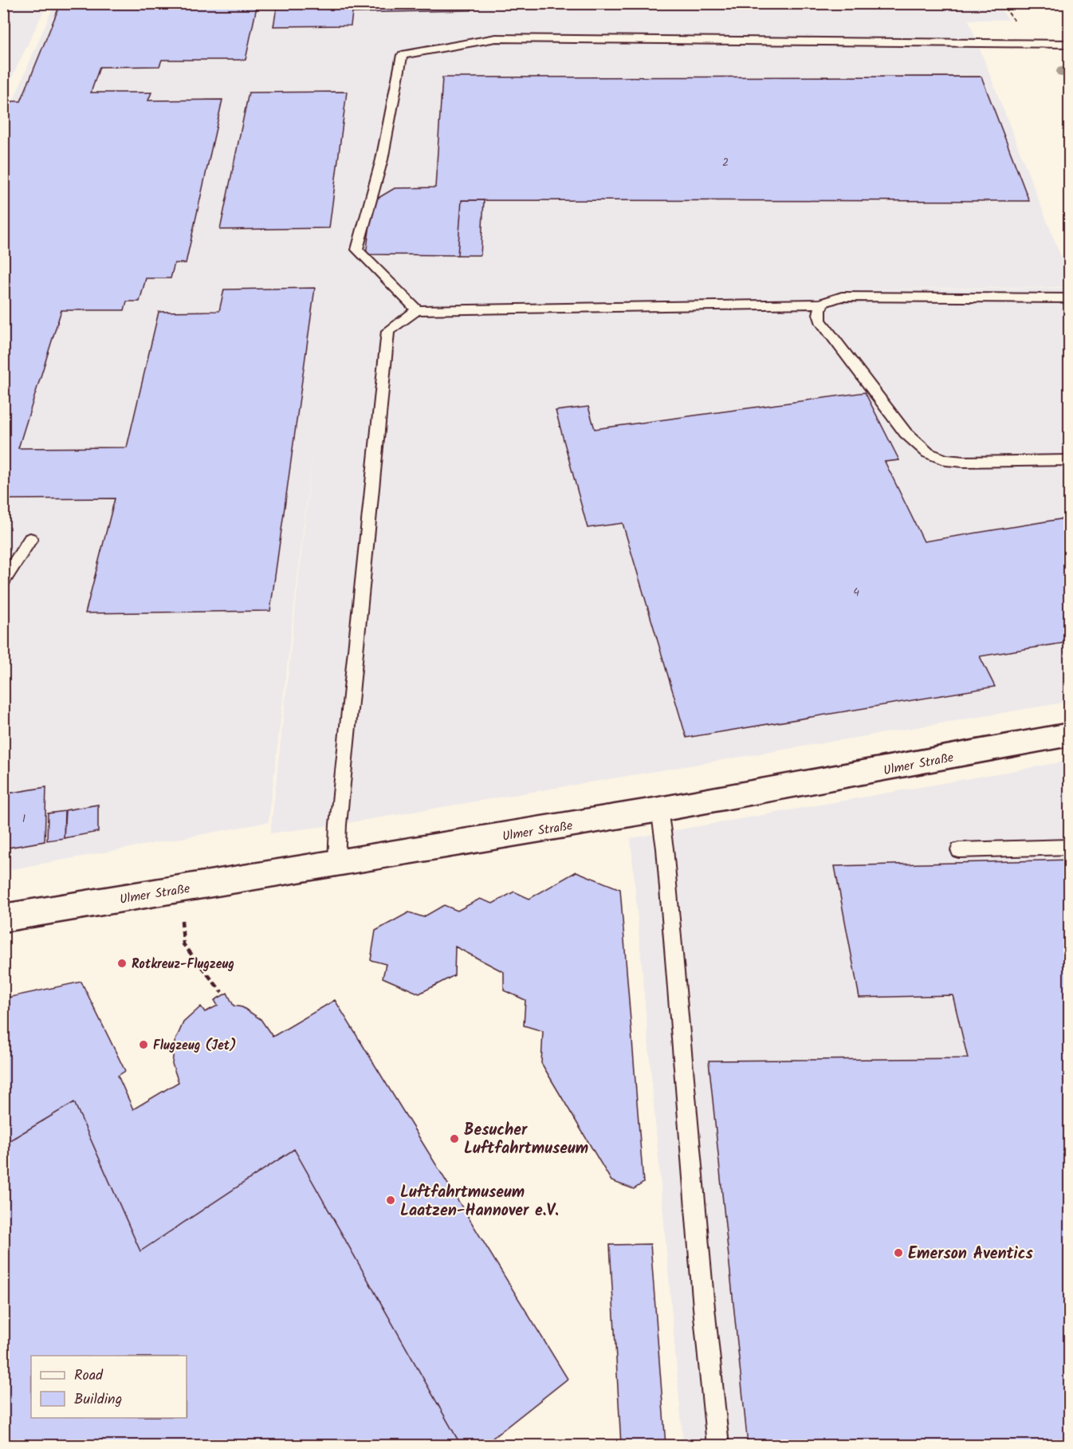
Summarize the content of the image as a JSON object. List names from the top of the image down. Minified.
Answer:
{"streets":{"street":["Ulmer Straße"]},"places":["Rotkreuz-Flugzeug","Flugzeug (Jet)","Besucher Luftfahrtmuseum","Luftfahrtmuseum Laatzen-Hannover e.V.","Emerson Aventics"],"house_numbers":["2","4","1"],"legend":["Road","Building"]}
